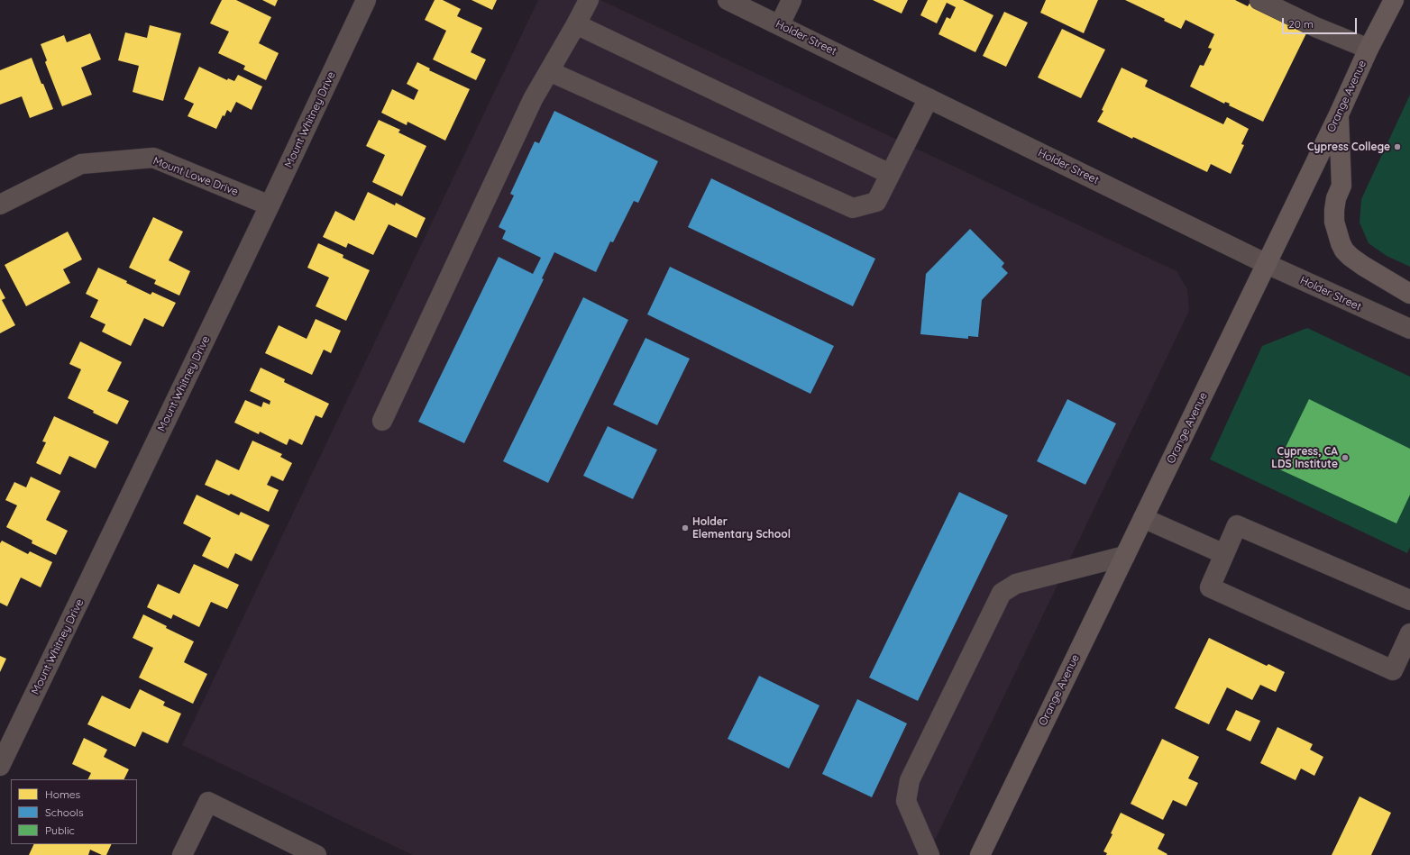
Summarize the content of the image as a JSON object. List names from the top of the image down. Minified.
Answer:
{"streets":{"main road":["Orange Avenue"],"street":["Holder Street","Mount Whitney Drive","Mount Lowe Drive"]},"crossings":[["Holder Street","Orange Avenue"],["Mount Whitney Drive","Mount Lowe Drive"]],"places":["Cypress College","Cypress, CA LDS Institute","Holder Elementary School"],"legend":["Homes","Schools","Public"],"scale_bar":"20 m"}
